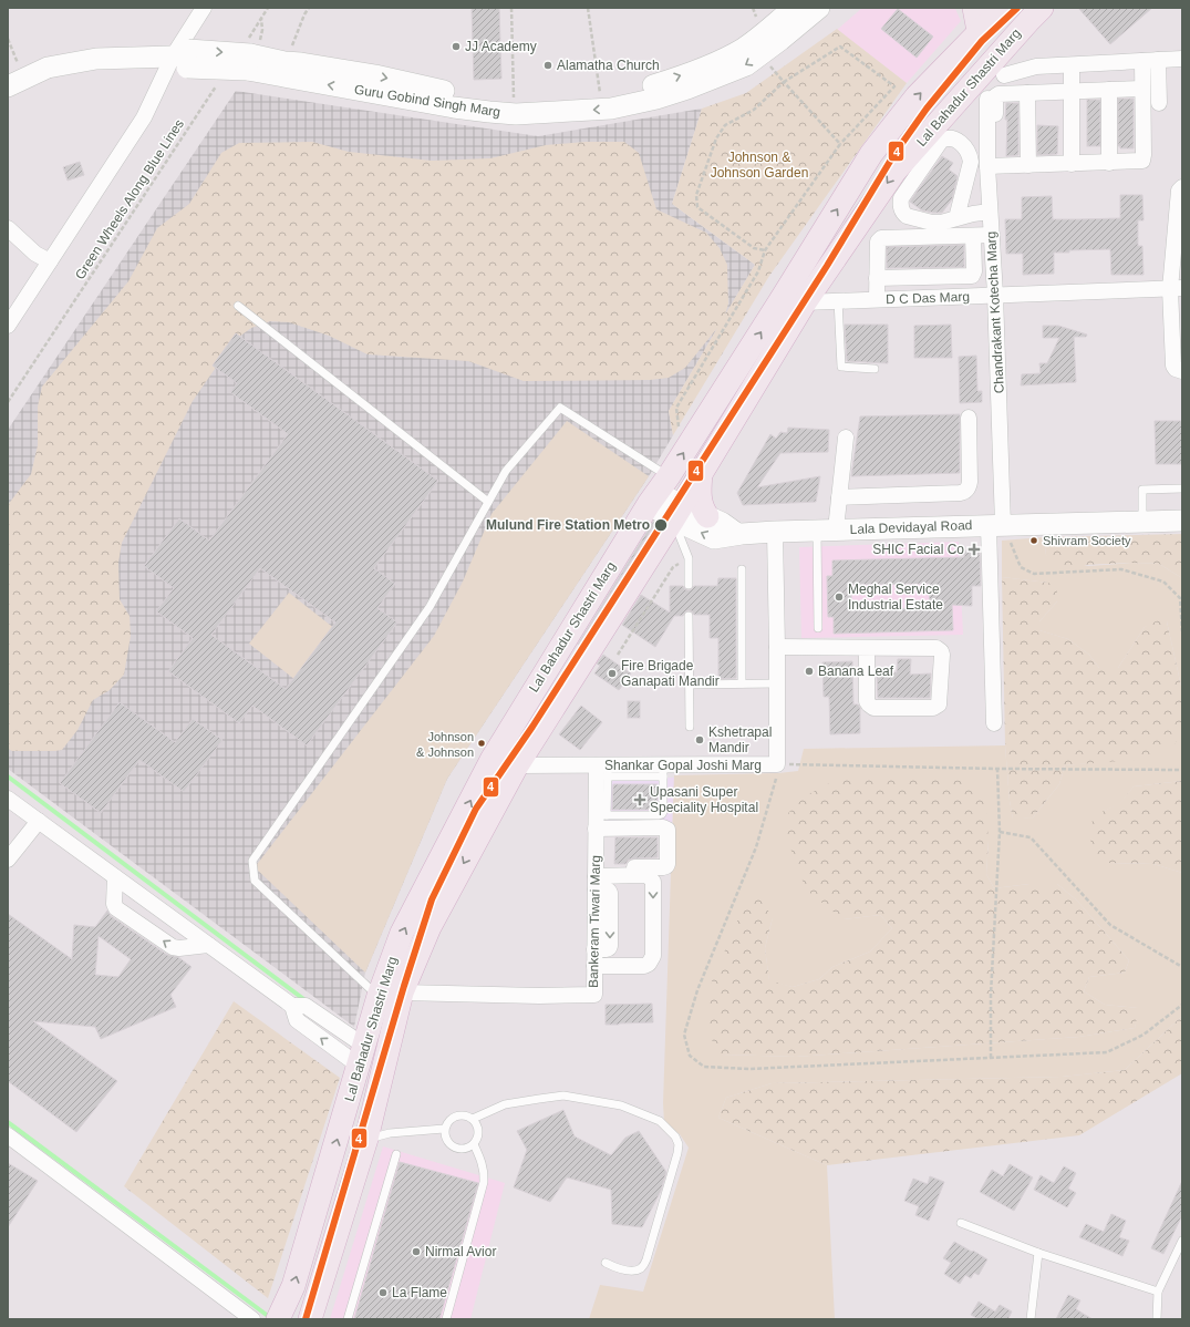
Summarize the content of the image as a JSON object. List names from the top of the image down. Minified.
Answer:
{"streets":{"main road":["Lal Bahadur Shastri Marg"],"street":["Guru Gobind Singh Marg","D C Das Marg","Chandrakant Kotecha Marg","Lala Devidayal Road","Shankar Gopal Joshi Marg","Bankeram Tiwari Marg"],"path":["Green Wheels Along Blue Lines"]},"crossings":[["Lal Bahadur Shastri Marg","D C Das Marg"],["Lal Bahadur Shastri Marg","Lala Devidayal Road"],["Lal Bahadur Shastri Marg","Shankar Gopal Joshi Marg"],["Lal Bahadur Shastri Marg","Bankeram Tiwari Marg"],["D C Das Marg","Chandrakant Kotecha Marg"],["Chandrakant Kotecha Marg","Lala Devidayal Road"],["Lala Devidayal Road","Shankar Gopal Joshi Marg"],["Shankar Gopal Joshi Marg","Bankeram Tiwari Marg"]],"parks":["Johnson & Johnson Garden"],"places":{"other":["JJ Academy","Alamatha Church","Mulund Fire Station Metro","Shivram Society","Meghal Service Industrial Estate","Banana Leaf","Fire Brigade Ganapati Mandir","Kshetrapal Mandir","Johnson & Johnson","Nirmal Avior","La Flame"],"health":["SHIC Facial Co","Upasani Super Speciality Hospital"]},"lines":["transit line 4"]}
